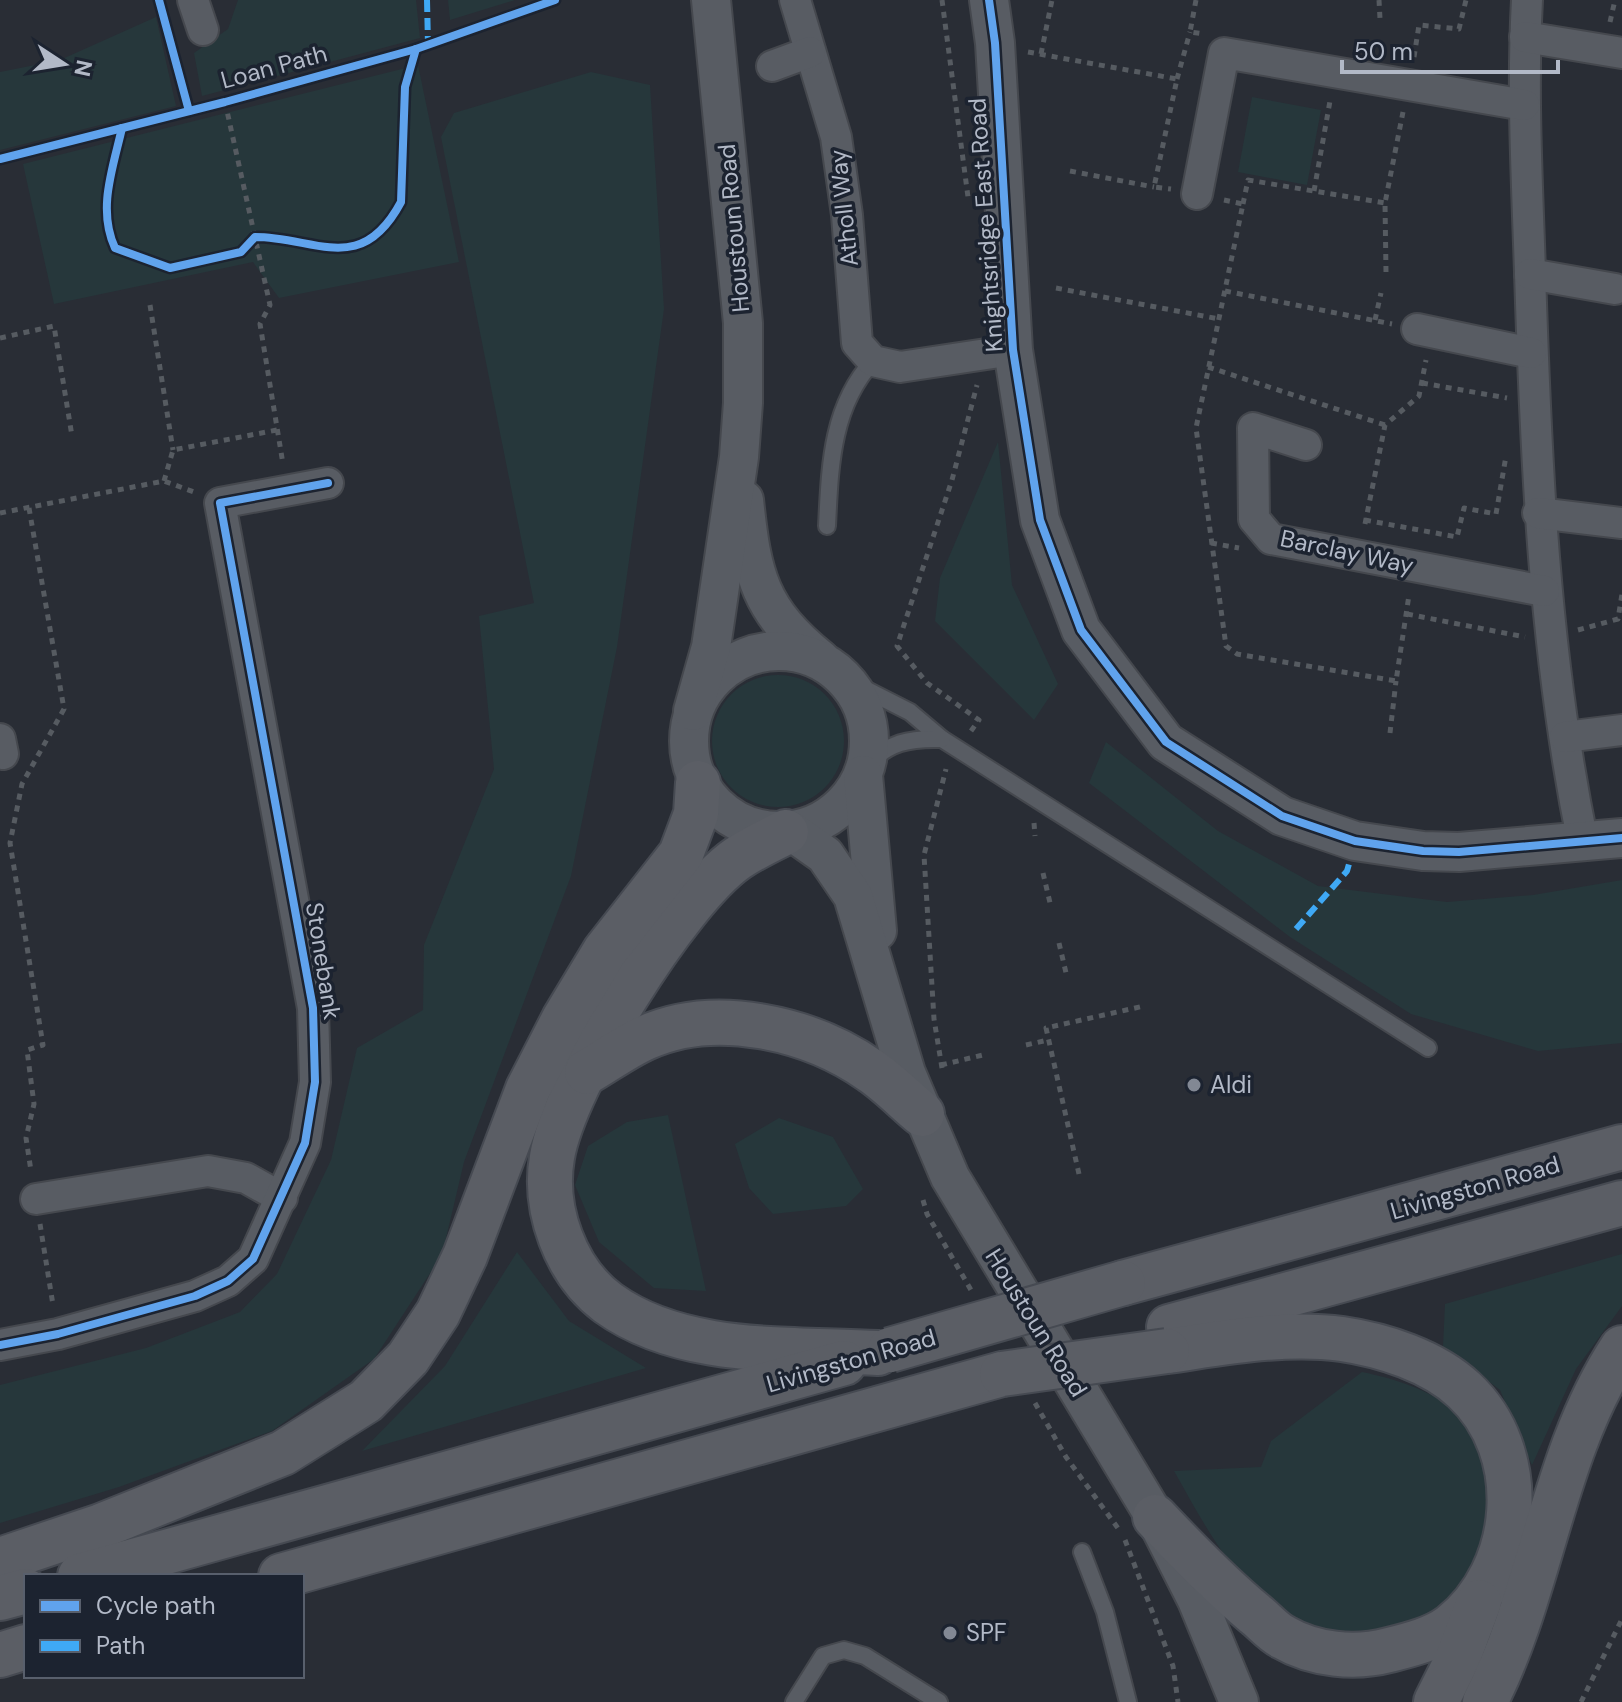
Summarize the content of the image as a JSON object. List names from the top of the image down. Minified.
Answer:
{"streets":{"main road":["Livingston Road"],"street":["Atholl Way","Knightsridge East Road","Houstoun Road","Barclay Way","Stonebank"],"cycle path":["Loan Path"]},"places":["Aldi","SPF"],"legend":["Cycle path","Path"],"scale_bar":"50 m","north":"right"}
